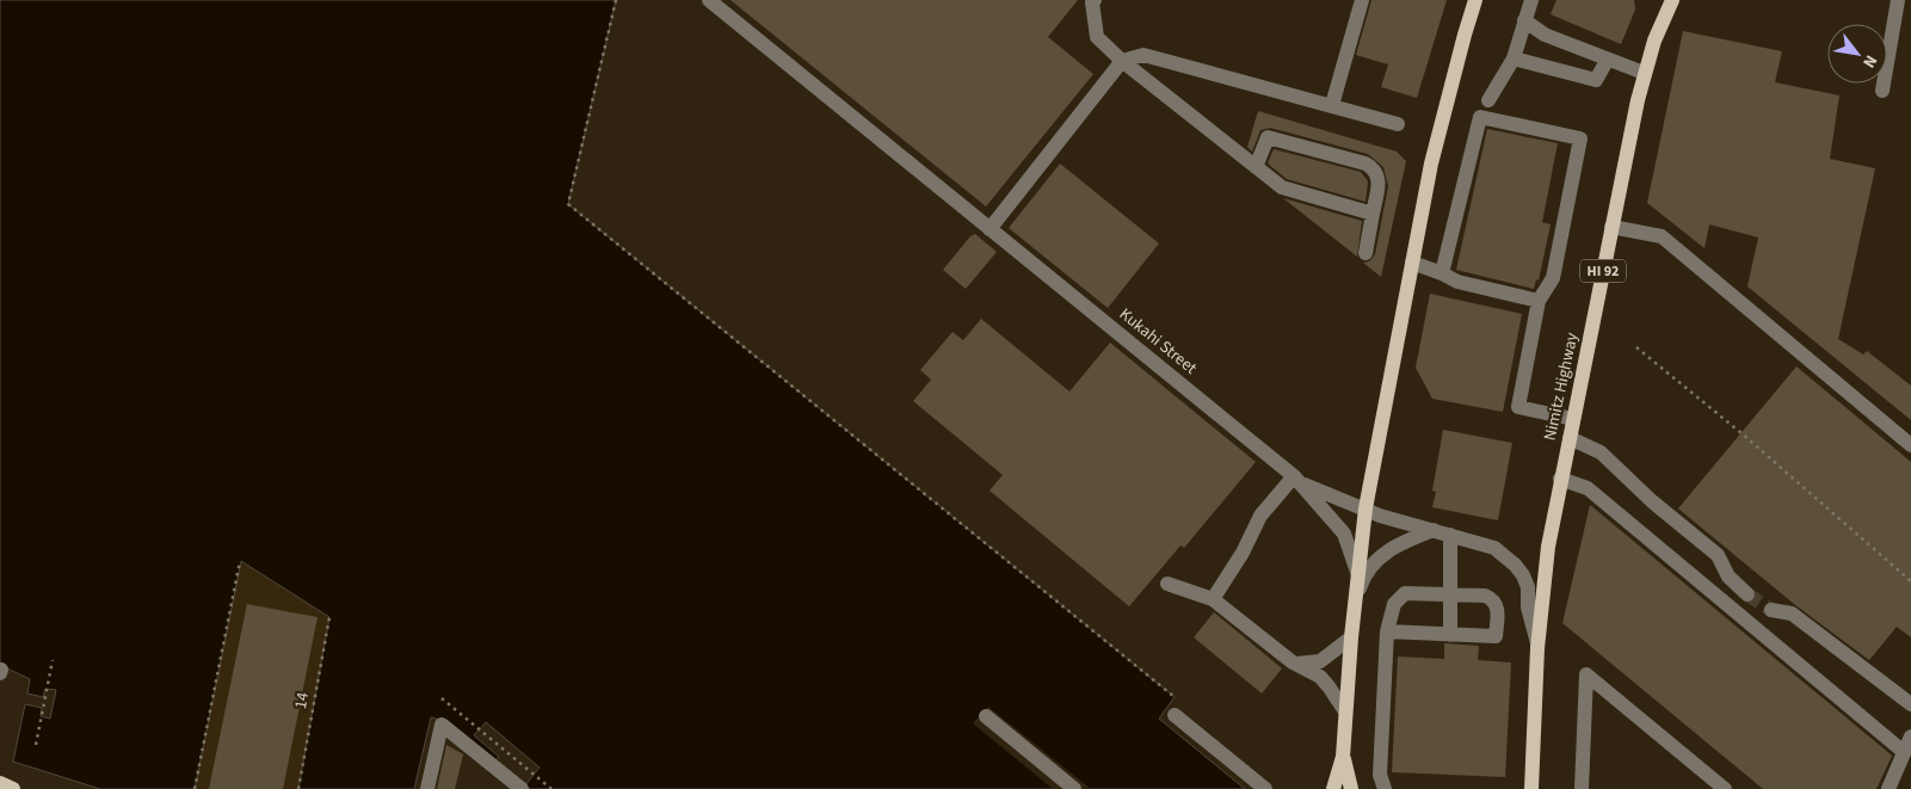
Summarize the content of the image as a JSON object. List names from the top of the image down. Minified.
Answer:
{"streets":{"main road":["HI 92","Nimitz Highway"],"street":["Kukahi Street"],"path":["14"]},"crossings":[["Kukahi Street","Nimitz Highway"]],"north":"bottom right"}
